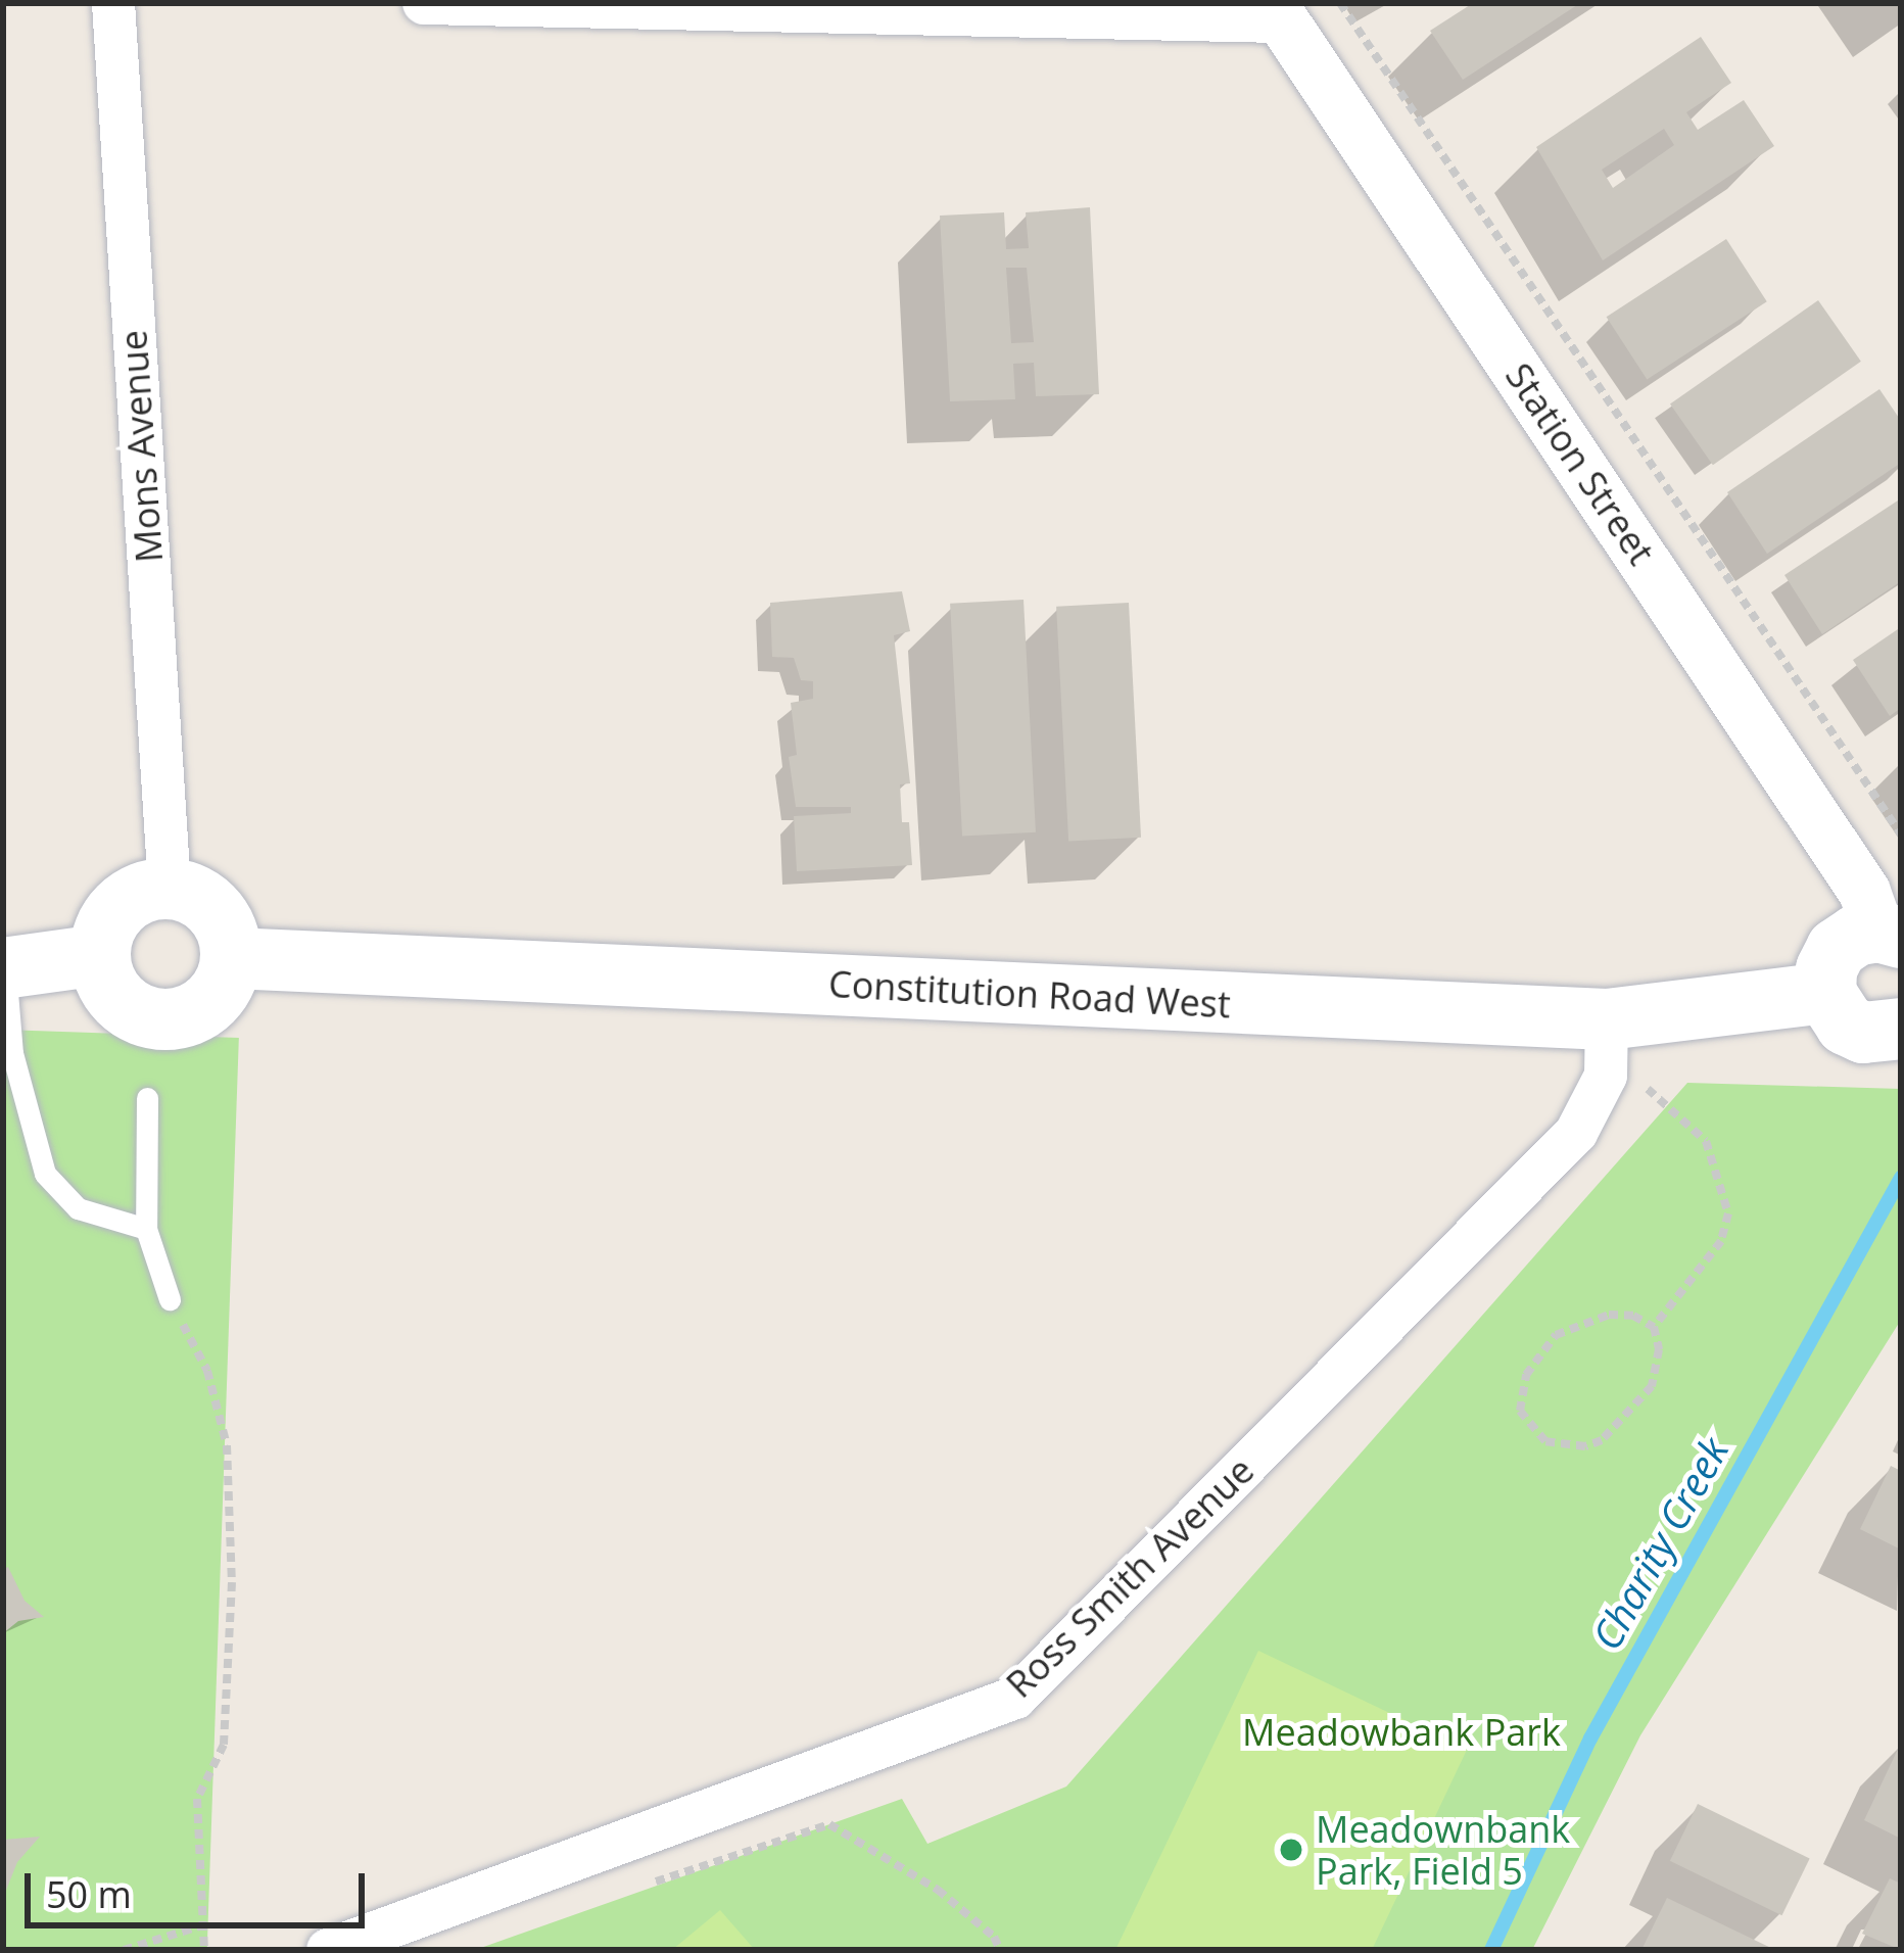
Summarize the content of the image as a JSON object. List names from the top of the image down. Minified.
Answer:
{"streets":{"main road":["Constitution Road West"],"street":["Mons Avenue","Station Street","Ross Smith Avenue"]},"crossings":[["Mons Avenue","Constitution Road West"],["Constitution Road West","Ross Smith Avenue"]],"water":["Charity Creek"],"parks":["Meadowbank Park"],"places":["Meadownbank Park, Field 5"],"scale_bar":"50 m"}
